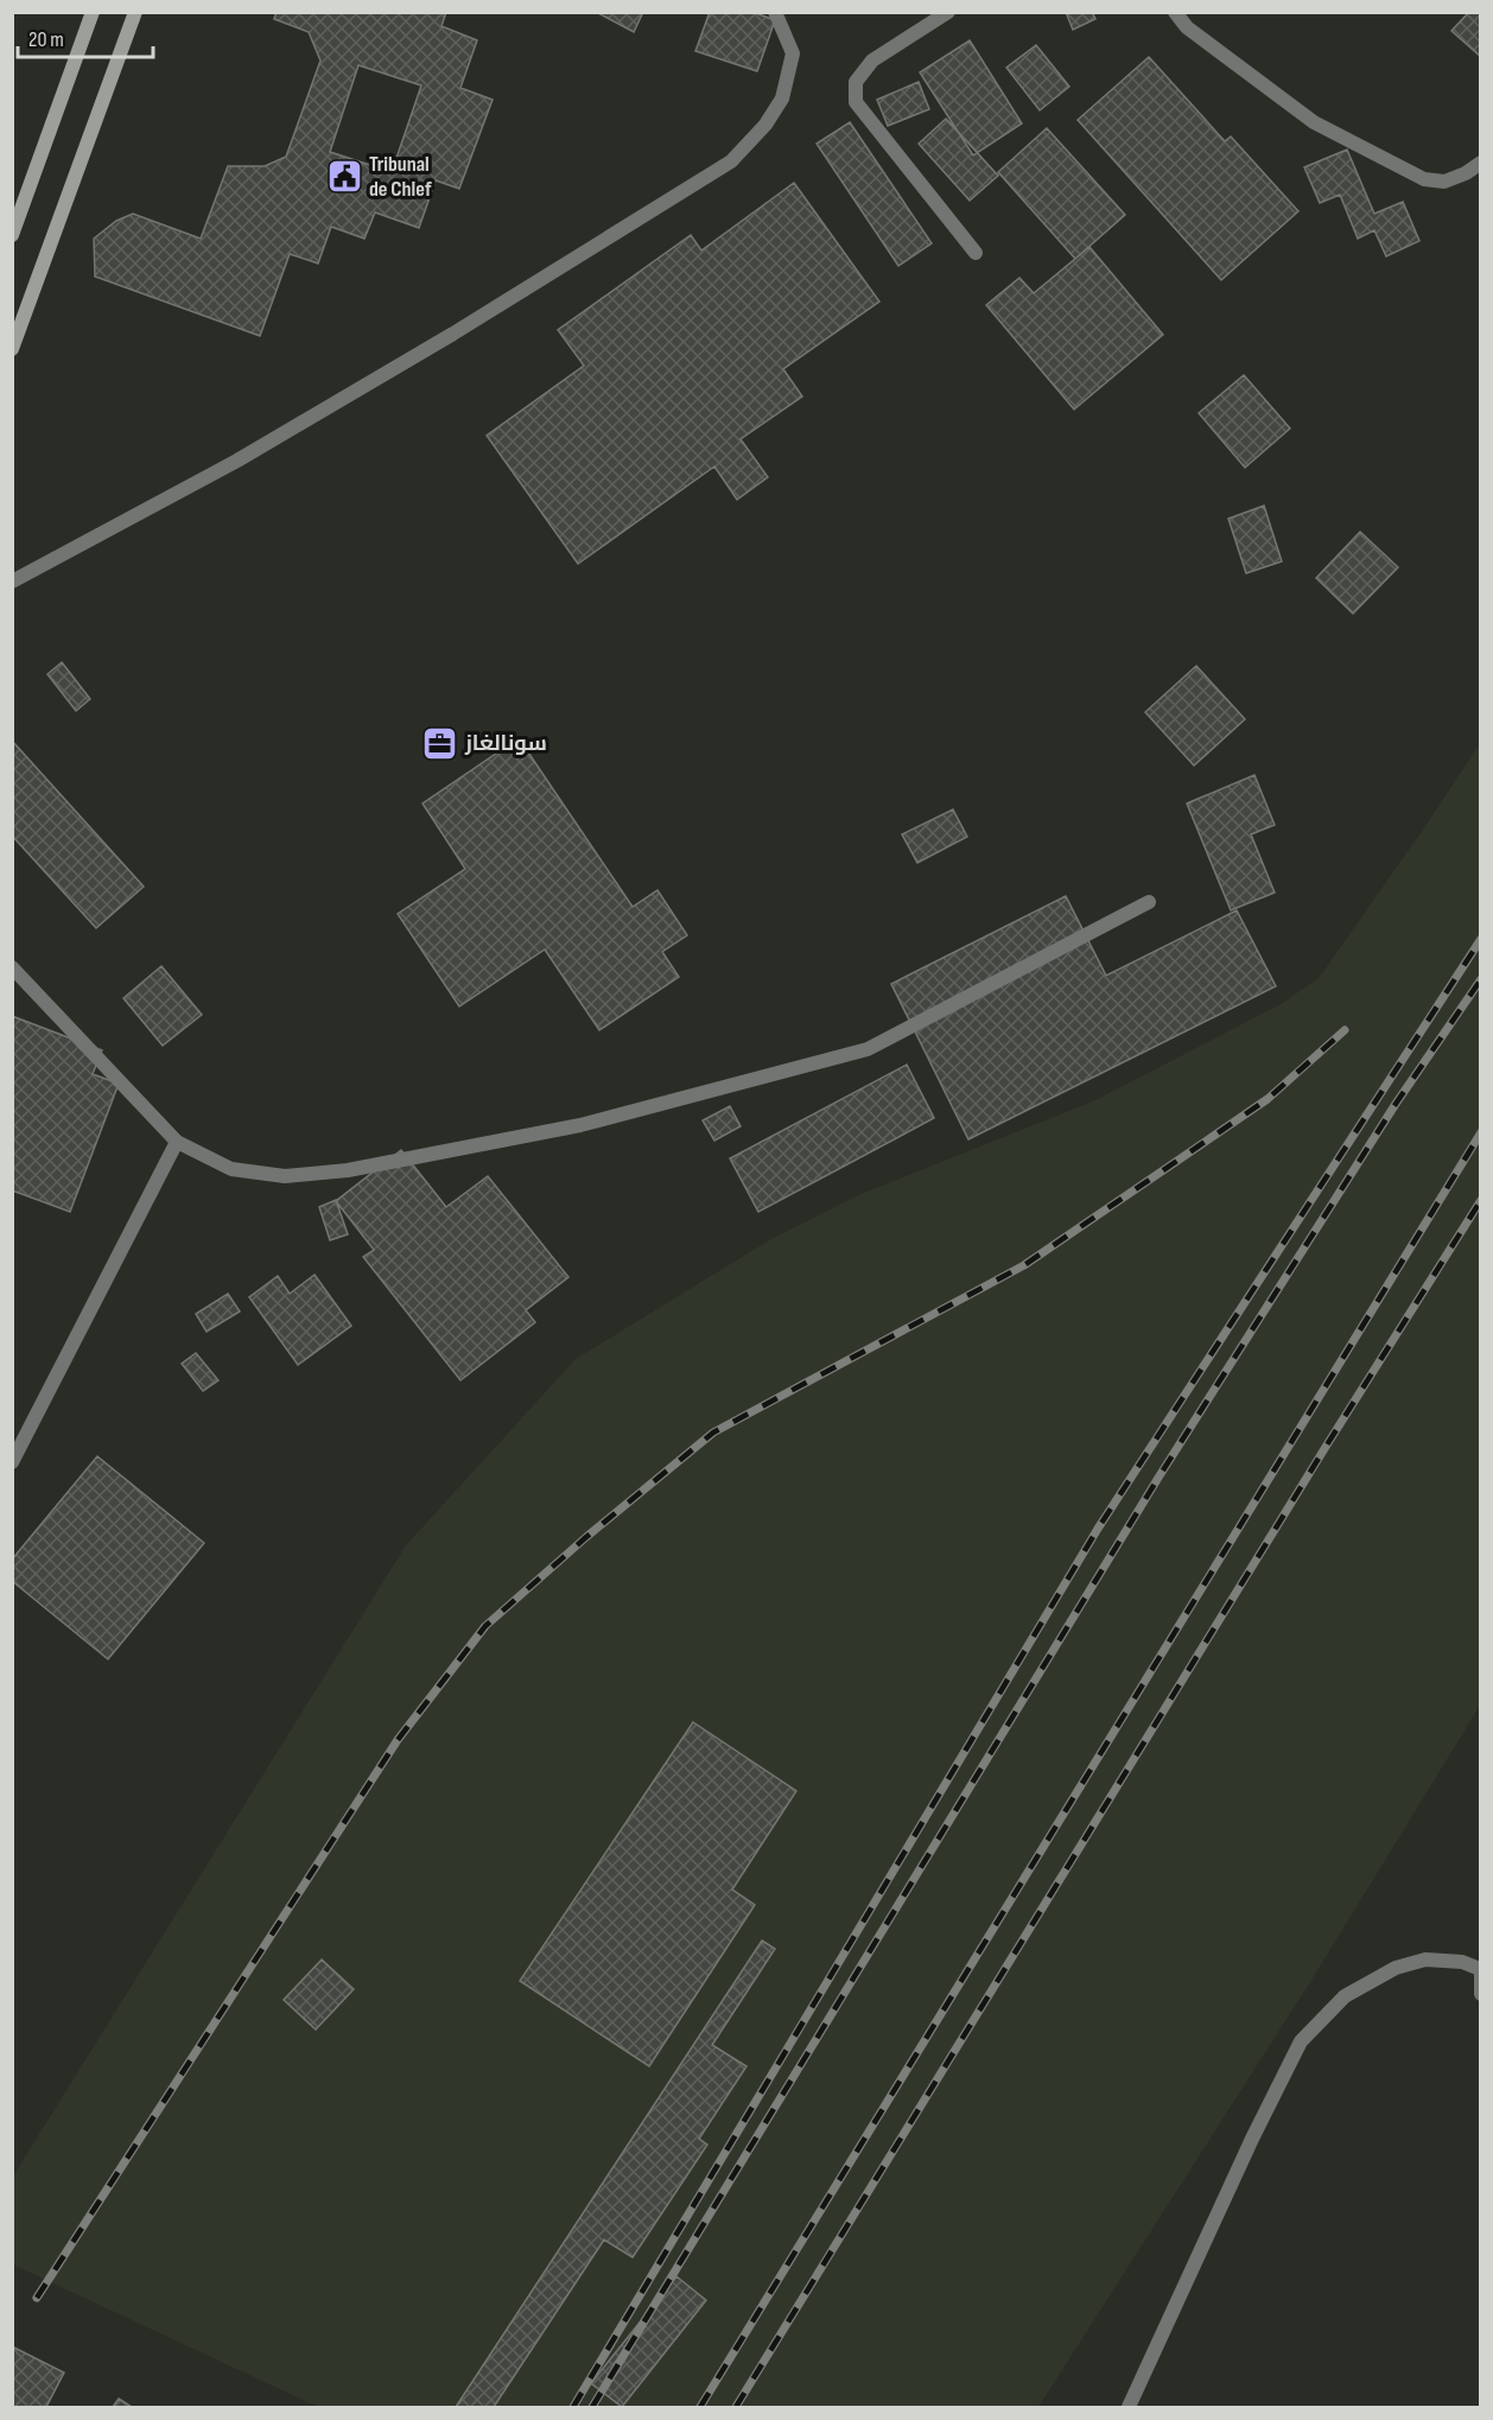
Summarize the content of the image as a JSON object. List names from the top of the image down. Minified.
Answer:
{"places":{"public building":["Tribunal de Chlef"],"office":["سونالغاز"]},"scale_bar":"20 m"}
